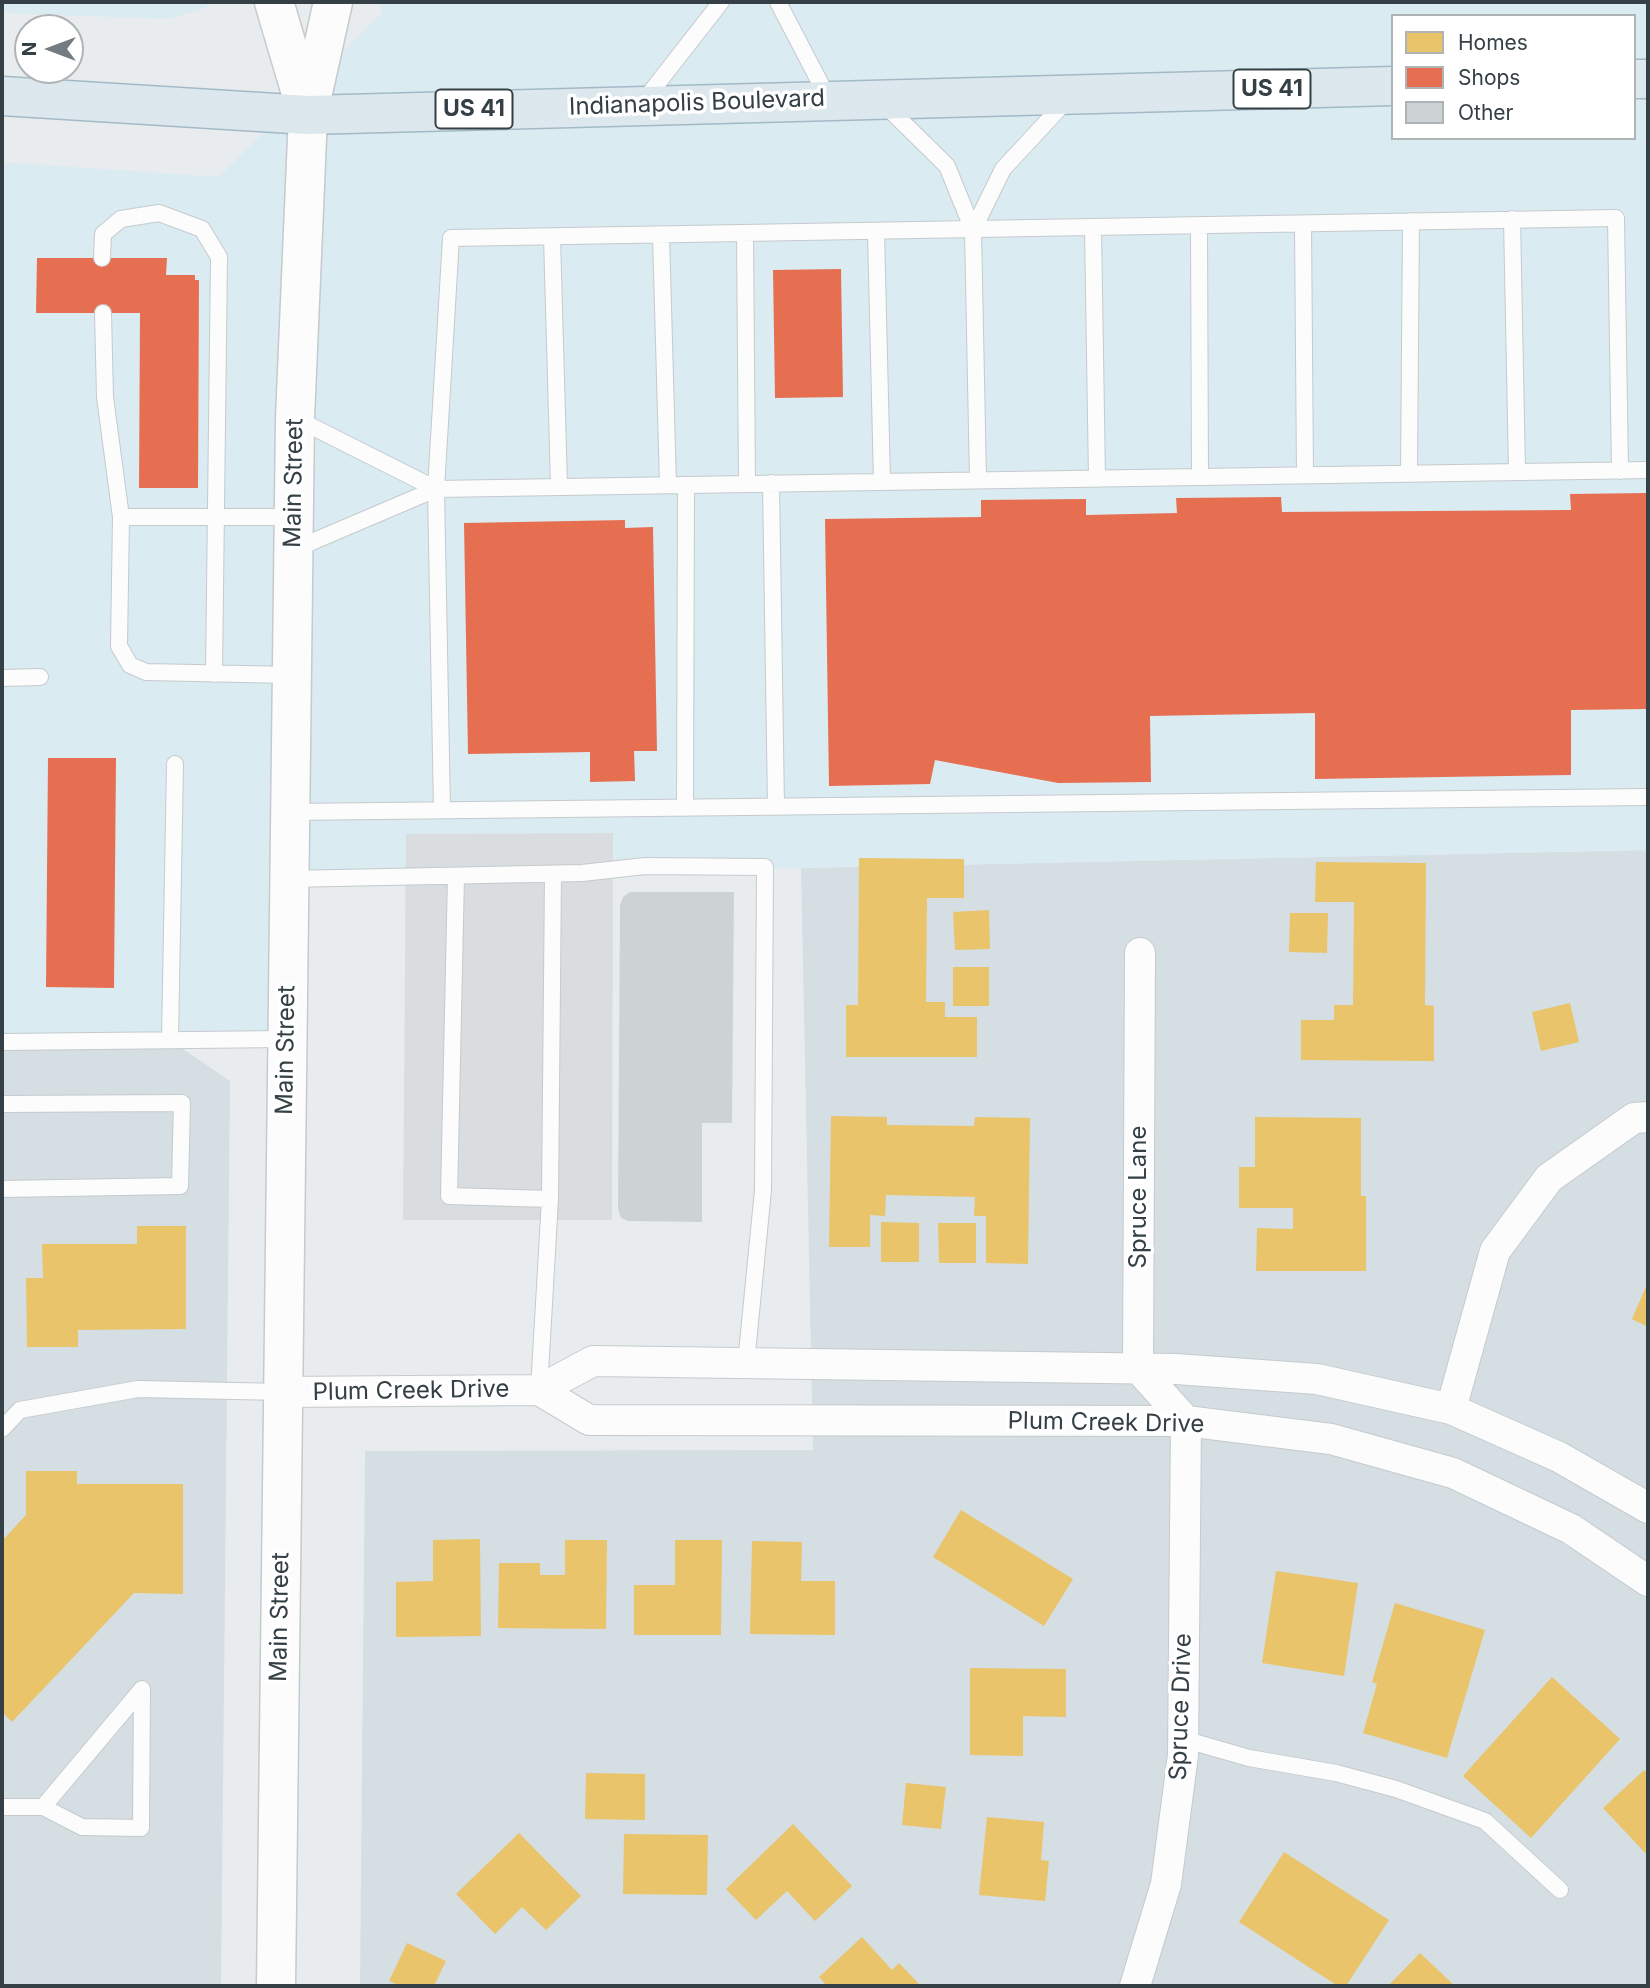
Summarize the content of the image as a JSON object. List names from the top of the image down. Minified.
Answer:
{"streets":{"highway":["US 41","Indianapolis Boulevard"],"street":["Main Street","Spruce Lane","Plum Creek Drive","Spruce Drive"]},"crossings":[["Indianapolis Boulevard","Main Street"],["Main Street","Plum Creek Drive"],["Spruce Lane","Plum Creek Drive"],["Plum Creek Drive","Spruce Drive"]],"legend":["Homes","Shops","Other"],"north":"left"}
